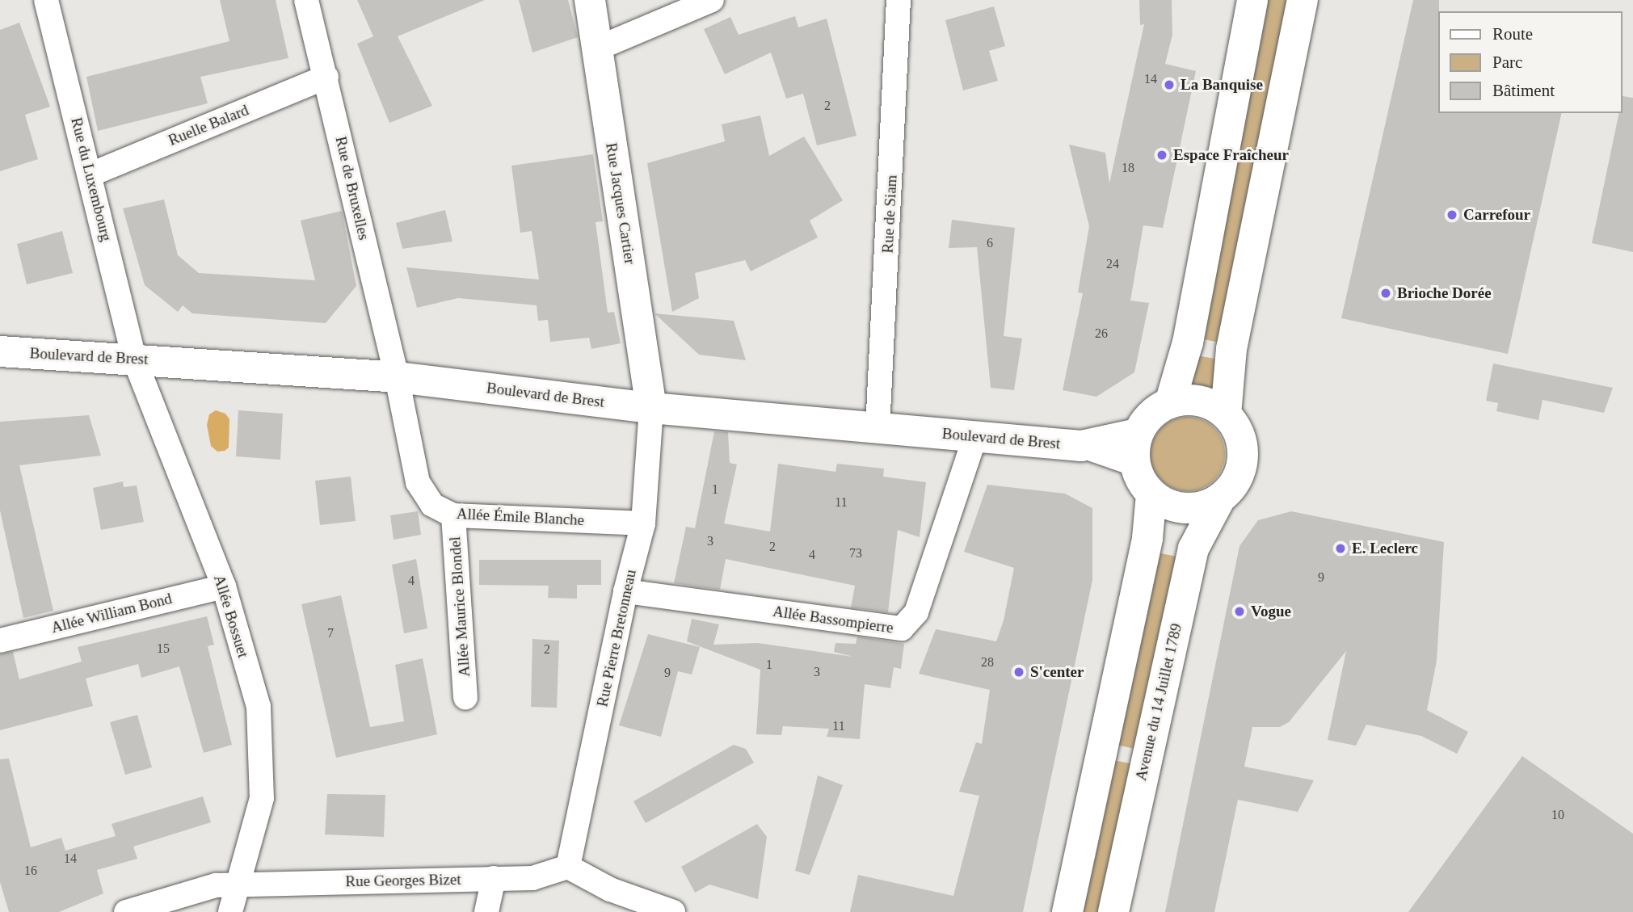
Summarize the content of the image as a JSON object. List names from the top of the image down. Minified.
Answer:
{"streets":{"main road":["Rue Jacques Cartier","Boulevard de Brest","Avenue du 14 Juillet 1789"],"street":["Ruelle Balard","Rue du Luxembourg","Rue de Bruxelles","Rue de Siam","Allée Émile Blanche","Allée Maurice Blondel","Allée William Bond","Allée Bossuet","Allée Bassompierre","Rue Pierre Bretonneau","Rue Georges Bizet"]},"crossings":[["Ruelle Balard","Rue du Luxembourg"],["Ruelle Balard","Rue de Bruxelles"],["Rue du Luxembourg","Boulevard de Brest"],["Rue du Luxembourg","Allée Bossuet"],["Rue de Bruxelles","Boulevard de Brest"],["Rue de Bruxelles","Allée Émile Blanche"],["Rue Jacques Cartier","Boulevard de Brest"],["Rue Jacques Cartier","Rue Pierre Bretonneau"],["Rue de Siam","Boulevard de Brest"],["Boulevard de Brest","Allée Émile Blanche"],["Boulevard de Brest","Allée Bossuet"],["Boulevard de Brest","Allée Bassompierre"],["Boulevard de Brest","Rue Pierre Bretonneau"],["Boulevard de Brest","Avenue du 14 Juillet 1789"],["Allée Émile Blanche","Allée Maurice Blondel"],["Allée Émile Blanche","Rue Pierre Bretonneau"],["Allée William Bond","Allée Bossuet"],["Allée Bossuet","Rue Georges Bizet"],["Allée Bassompierre","Rue Pierre Bretonneau"],["Rue Pierre Bretonneau","Rue Georges Bizet"]],"places":["La Banquise","Espace Fraîcheur","Carrefour","Brioche Dorée","E. Leclerc","Vogue","S'center"],"house_numbers":["14","2","18","6","24","26","1","11","3","2","73","4","9","4","7","15","2","28","1","3","9","11","10","14","16"],"legend":["Route","Parc","Bâtiment"]}
